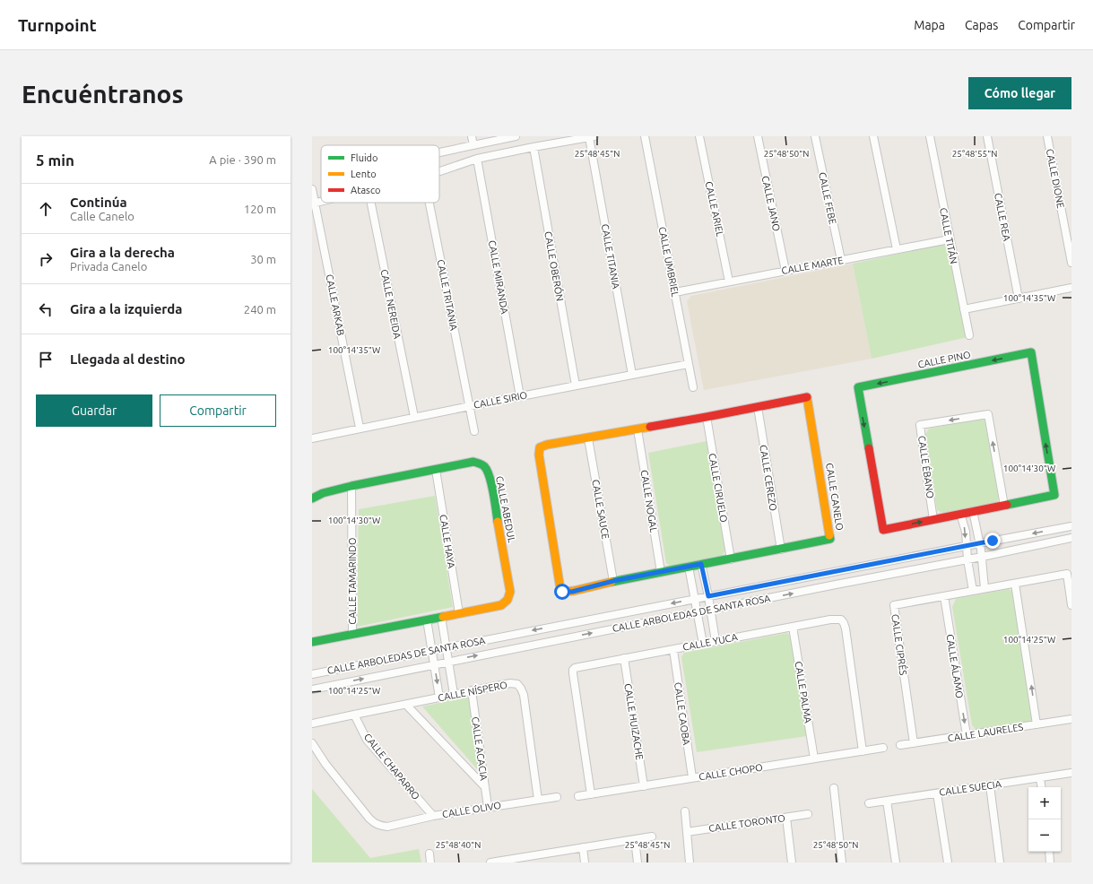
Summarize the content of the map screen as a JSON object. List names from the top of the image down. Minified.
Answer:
{"streets":{"street":["CALLE DIONE","CALLE FEBE","CALLE JANO","CALLE ARIEL","CALLE REA","CALLE TITÁN","CALLE TITANIA","CALLE UMBRIEL","CALLE MARTE","CALLE OBERÓN","CALLE MIRANDA","CALLE TRITANIA","CALLE NEREIDA","CALLE ARKAB","CALLE PINO","CALLE SIRIO","CALLE ÉBANO","CALLE CEREZO","CALLE CIRUELO","CALLE CANELO","CALLE NOGAL","CALLE ABEDUL","CALLE SAUCE","CALLE HAYA","CALLE TAMARINDO","CALLE ARBOLEDAS DE SANTA ROSA","CALLE YUCA","CALLE CIPRÉS","CALLE ÁLAMO","CALLE NÍSPERO","CALLE PALMA","CALLE CAOBA","CALLE HUIZACHE","CALLE LAURELES","CALLE ACACIA","CALLE CHAPARRO","CALLE CHOPO","CALLE SUECIA","CALLE OLIVO","CALLE TORONTO"]},"crossings":[["CALLE FEBE","CALLE MARTE"],["CALLE JANO","CALLE MARTE"],["CALLE ARIEL","CALLE MARTE"],["CALLE TITÁN","CALLE MARTE"],["CALLE TITANIA","CALLE SIRIO"],["CALLE UMBRIEL","CALLE MARTE"],["CALLE UMBRIEL","CALLE SIRIO"],["CALLE OBERÓN","CALLE SIRIO"],["CALLE MIRANDA","CALLE SIRIO"],["CALLE TRITANIA","CALLE SIRIO"],["CALLE NEREIDA","CALLE SIRIO"],["CALLE ARKAB","CALLE SIRIO"],["CALLE PINO","CALLE ÉBANO"],["CALLE CEREZO","CALLE CANELO"],["CALLE CIRUELO","CALLE CANELO"],["CALLE CANELO","CALLE NOGAL"],["CALLE CANELO","CALLE SAUCE"],["CALLE ABEDUL","CALLE HAYA"],["CALLE ABEDUL","CALLE TAMARINDO"],["CALLE YUCA","CALLE PALMA"],["CALLE YUCA","CALLE CAOBA"],["CALLE YUCA","CALLE HUIZACHE"],["CALLE YUCA","CALLE CHOPO"],["CALLE CIPRÉS","CALLE ÁLAMO"],["CALLE CIPRÉS","CALLE LAURELES"],["CALLE ÁLAMO","CALLE LAURELES"],["CALLE NÍSPERO","CALLE ACACIA"],["CALLE NÍSPERO","CALLE CHAPARRO"],["CALLE NÍSPERO","CALLE OLIVO"],["CALLE PALMA","CALLE CHOPO"],["CALLE CAOBA","CALLE CHOPO"],["CALLE HUIZACHE","CALLE CHOPO"],["CALLE ACACIA","CALLE OLIVO"],["CALLE CHAPARRO","CALLE OLIVO"]],"one_way":["CALLE ÁLAMO"],"legend":["Fluido","Lento","Atasco"],"page":{"header":"Turnpoint","nav":["Mapa","Capas","Compartir"],"buttons":["Cómo llegar",["Guardar","Compartir"]],"title":"Encuéntranos","heading":["5 min","A pie · 390 m"],"list":[["Continúa","Calle Canelo","120 m"],["Gira a la derecha","Privada Canelo","30 m"],["Gira a la izquierda","240 m"],"Llegada al destino"],"map_buttons":["+","−"]},"coordinates":["25°48'45\"N","25°48'50\"N","25°48'55\"N","100°14'35\"W","100°14'30\"W","100°14'25\"W","25°48'40\"N"]}
